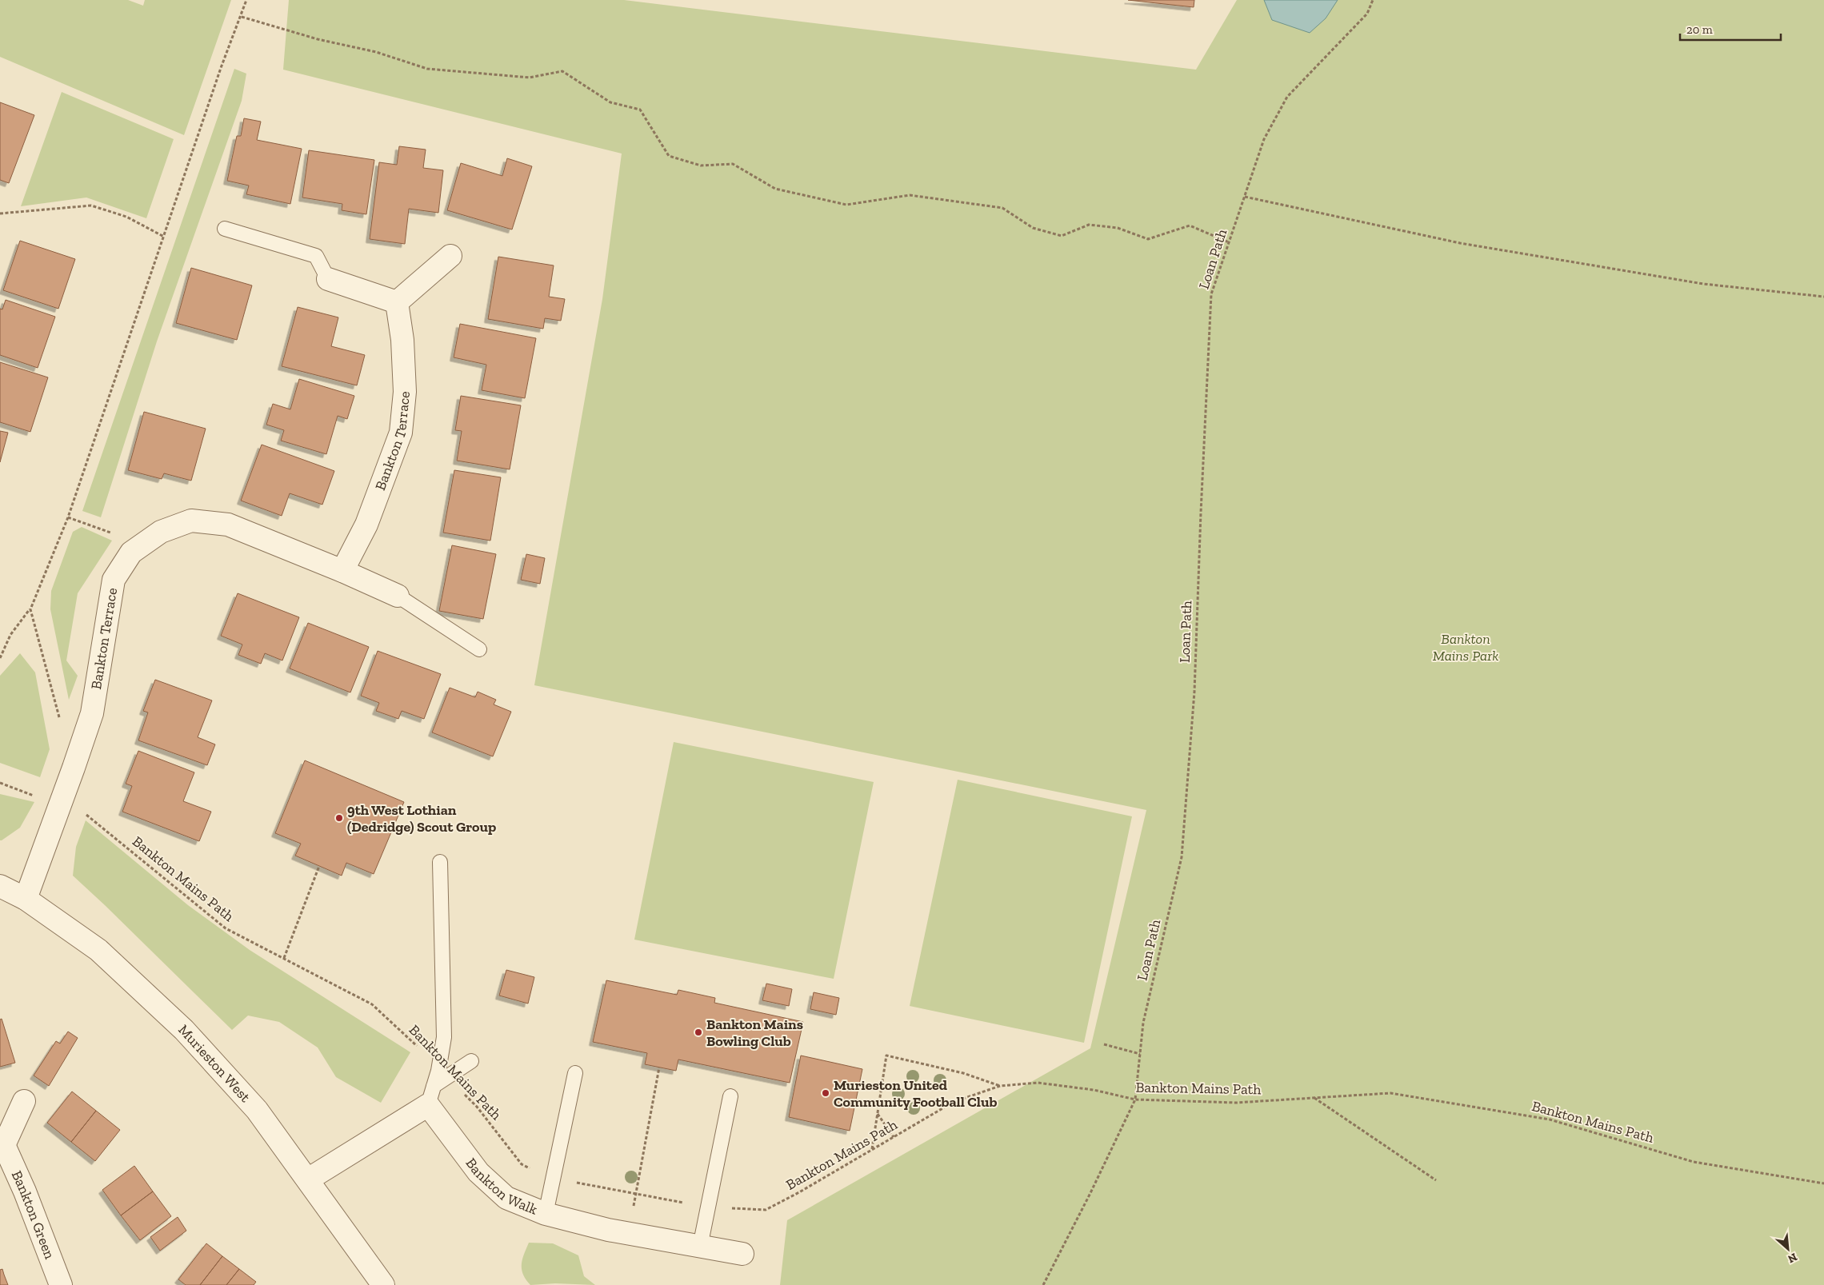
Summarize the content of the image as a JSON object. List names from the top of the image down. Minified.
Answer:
{"streets":{"street":["Bankton Terrace","Murieston West","Bankton Walk","Bankton Green"],"path":["Loan Path","Bankton Mains Path"]},"crossings":[["Loan Path","Bankton Mains Path"],["Bankton Terrace","Bankton Mains Path"],["Bankton Terrace","Murieston West"]],"parks":["Bankton Mains Park"],"places":["9th West Lothian (Dedridge) Scout Group","Bankton Mains Bowling Club","Murieston United Community Football Club"],"scale_bar":"20 m","north":"bottom right"}
